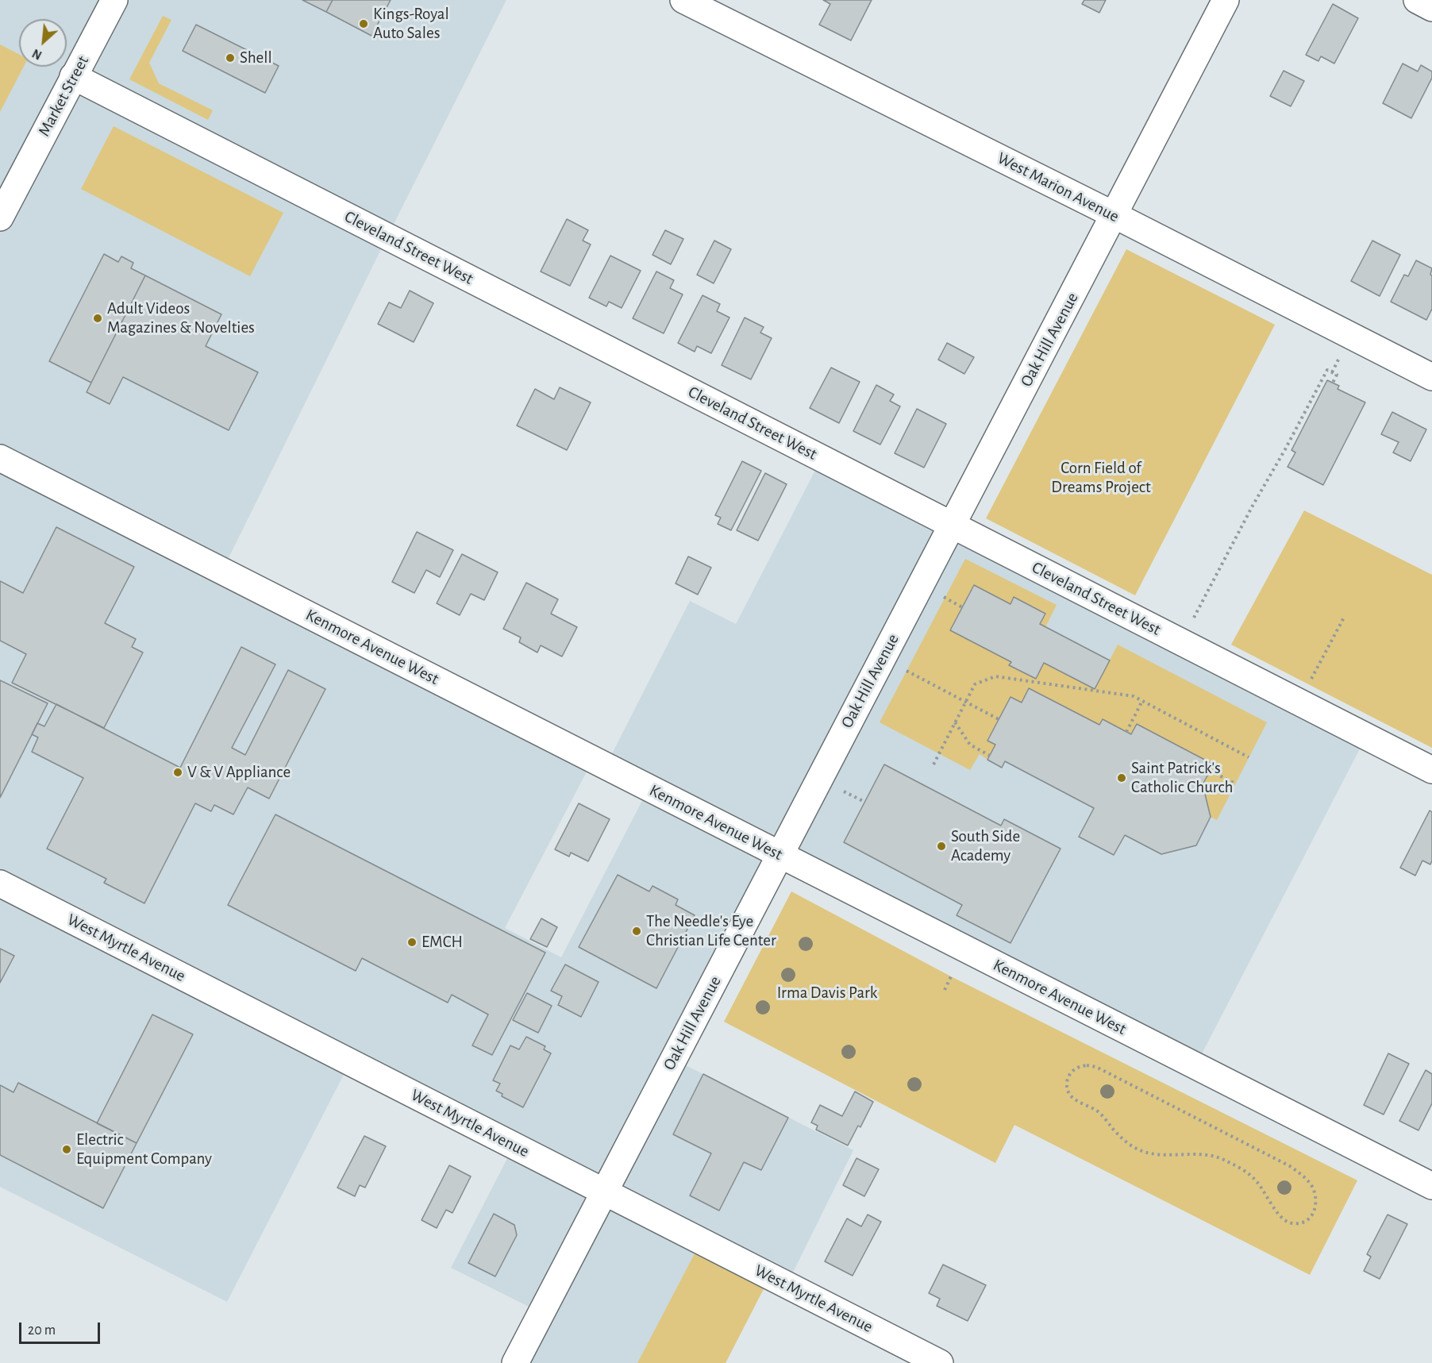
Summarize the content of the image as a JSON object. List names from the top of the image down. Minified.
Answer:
{"streets":{"street":["Market Street","West Marion Avenue","Cleveland Street West","Oak Hill Avenue","Kenmore Avenue West","West Myrtle Avenue"]},"crossings":[["Market Street","Cleveland Street West"],["West Marion Avenue","Oak Hill Avenue"],["Cleveland Street West","Oak Hill Avenue"],["Oak Hill Avenue","Kenmore Avenue West"],["Oak Hill Avenue","West Myrtle Avenue"]],"parks":["Corn Field of Dreams Project","Irma Davis Park"],"places":["Kings-Royal Auto Sales","Shell","Adult Videos Magazines & Novelties","V & V Appliance","Saint Patrick's Catholic Church","South Side Academy","The Needle's Eye Christian Life Center","EMCH","Electric Equipment Company"],"scale_bar":"20 m","north":"bottom left"}
